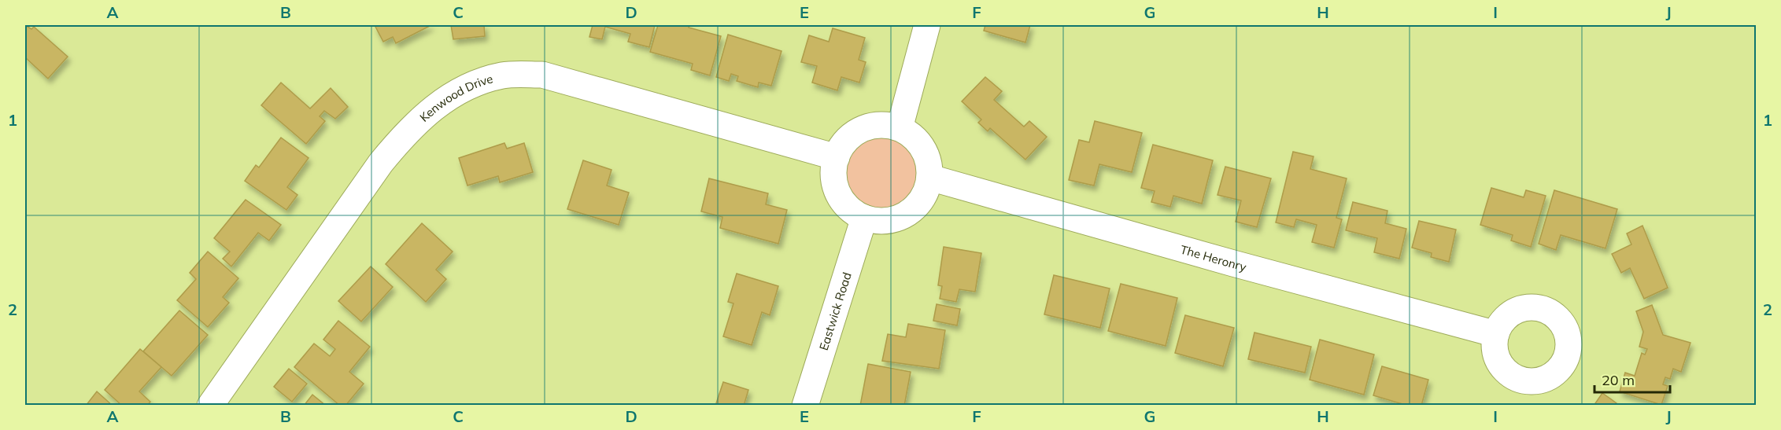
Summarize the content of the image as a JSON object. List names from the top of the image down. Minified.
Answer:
{"streets":{"street":["Kenwood Drive","The Heronry","Eastwick Road"]},"crossings":[["Kenwood Drive","The Heronry"],["Kenwood Drive","Eastwick Road"],["The Heronry","Eastwick Road"]],"scale_bar":"20 m","grid":{"columns":["A","B","C","D","E","F","G","H","I","J"],"rows":["1","2"]}}
